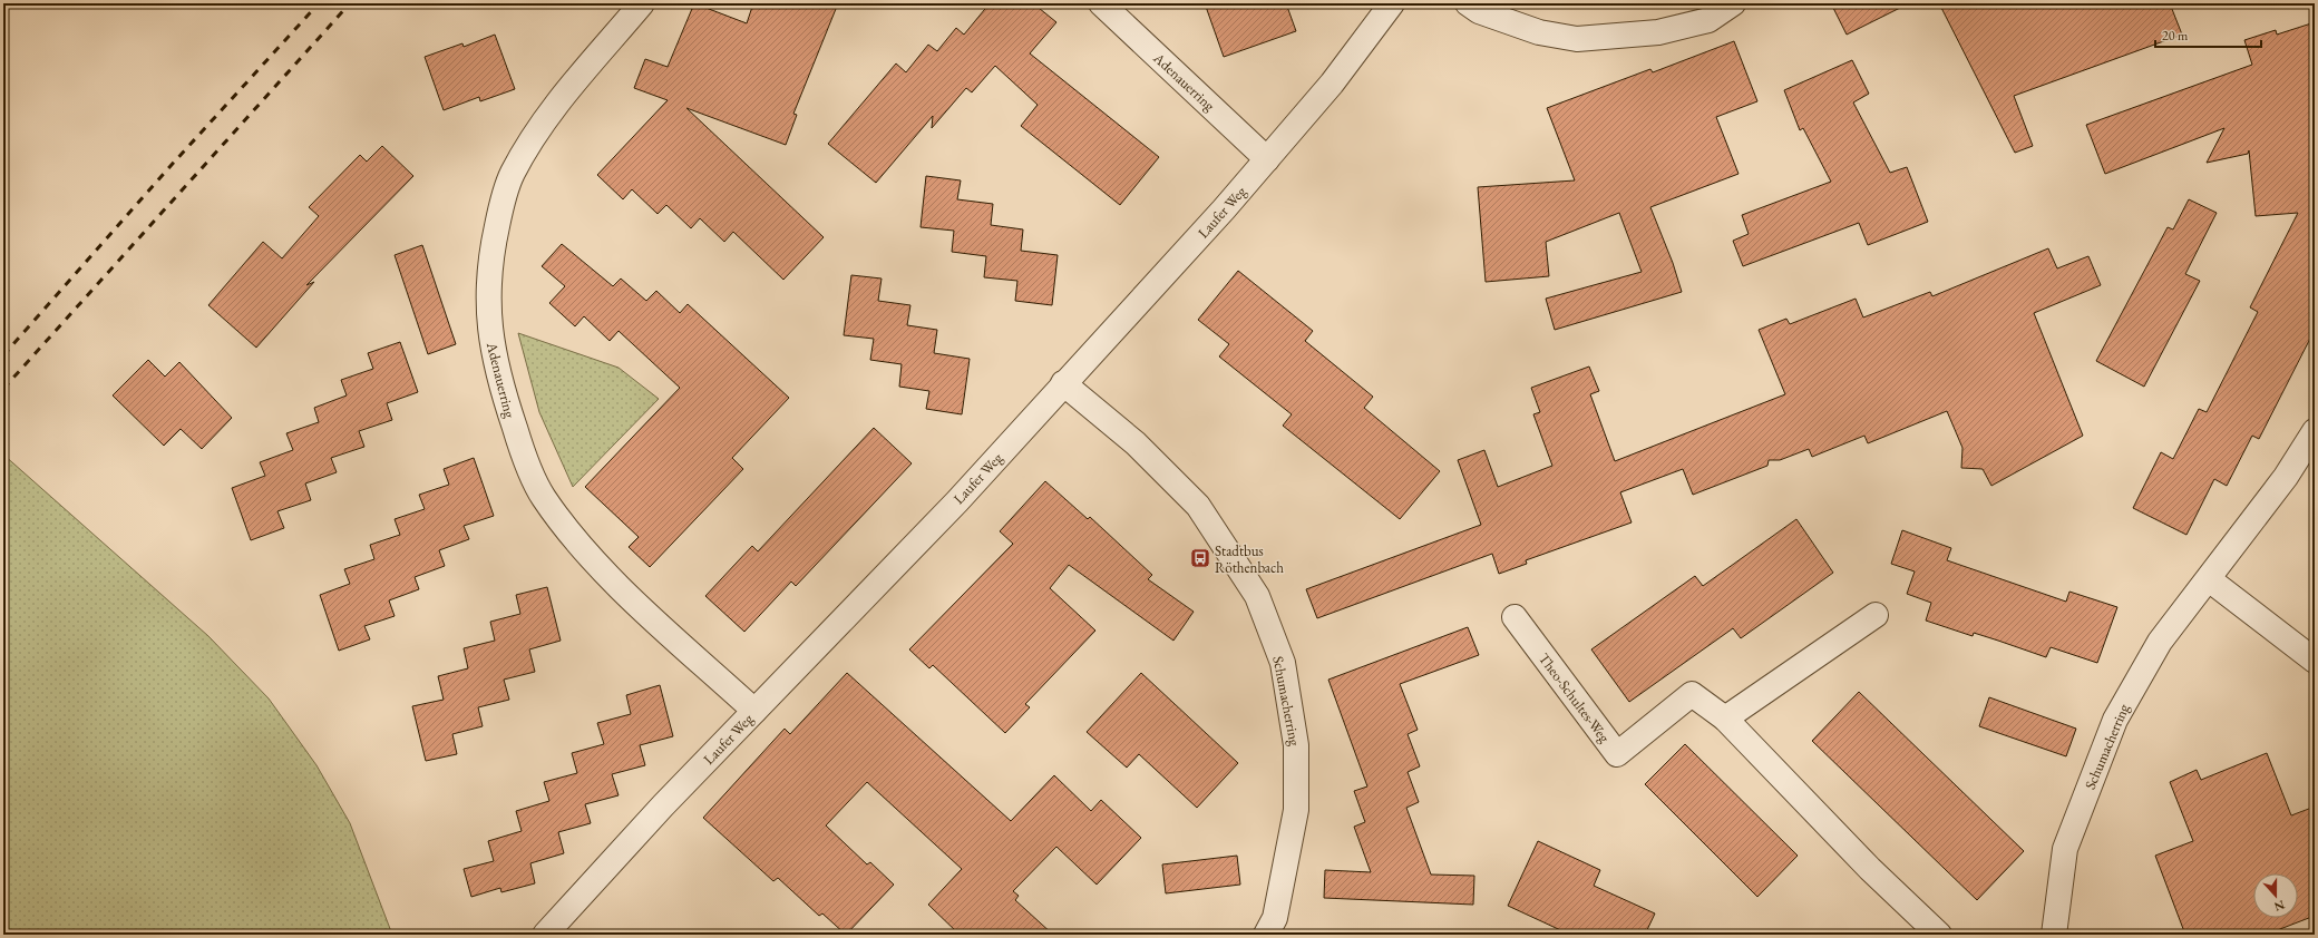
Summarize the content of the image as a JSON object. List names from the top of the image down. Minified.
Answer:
{"streets":{"street":["Adenauerring","Laufer Weg","Theo-Schultes-Weg","Schumacherring"]},"crossings":[["Adenauerring","Laufer Weg"],["Laufer Weg","Schumacherring"]],"places":{"bus stop":["Stadtbus Röthenbach"]},"scale_bar":"20 m","north":"bottom"}
